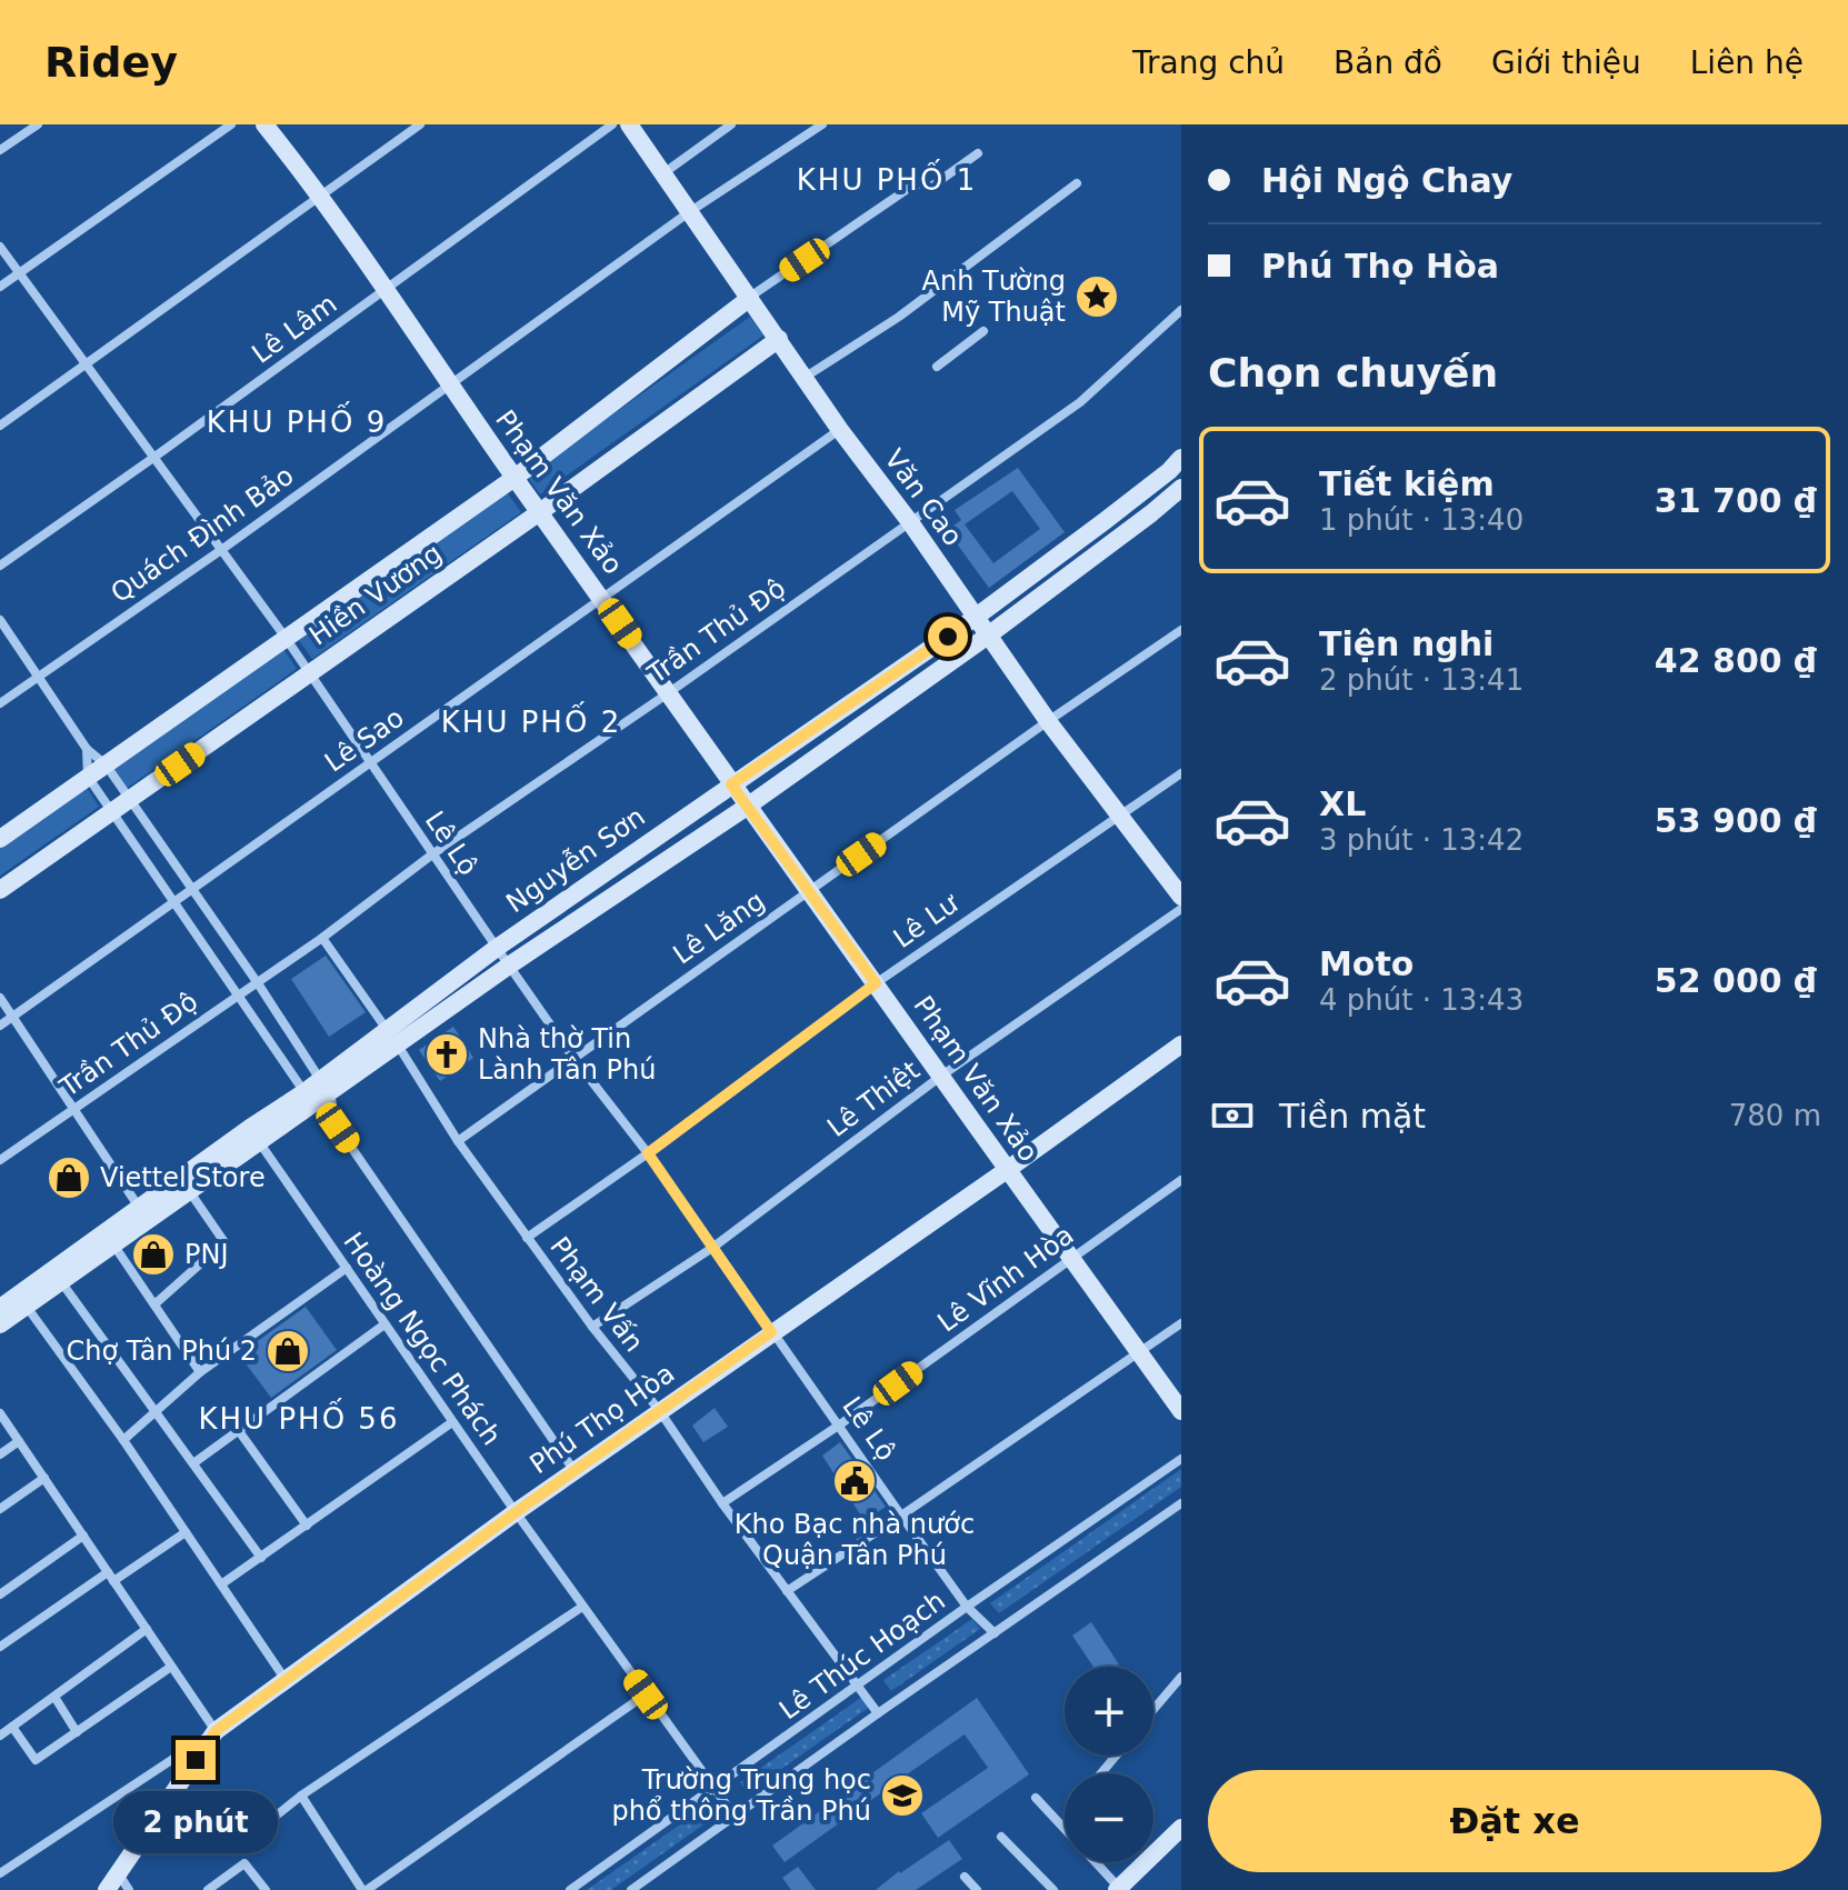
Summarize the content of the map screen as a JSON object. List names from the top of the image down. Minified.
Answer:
{"streets":{"street":["Lê Lâm","Phạm Văn Xảo","Văn Cao","Quách Đình Bảo","Hiền Vương","Trần Thủ Độ","Lê Sao","Lê Lộ","Nguyễn Sơn","Lê Lư","Lê Lăng","Lê Thiệt","Lê Vĩnh Hòa","Phạm Vấn","Hoàng Ngọc Phách","Phú Thọ Hòa","Lê Thúc Hoạch"]},"crossings":[["Lê Lâm","Phạm Văn Xảo"],["Lê Lâm","Lê Lộ"],["Phạm Văn Xảo","Quách Đình Bảo"],["Phạm Văn Xảo","Hiền Vương"],["Phạm Văn Xảo","Trần Thủ Độ"],["Phạm Văn Xảo","Lê Sao"],["Phạm Văn Xảo","Nguyễn Sơn"],["Phạm Văn Xảo","Lê Lư"],["Phạm Văn Xảo","Lê Lăng"],["Phạm Văn Xảo","Lê Thiệt"],["Phạm Văn Xảo","Lê Vĩnh Hòa"],["Phạm Văn Xảo","Phú Thọ Hòa"],["Văn Cao","Quách Đình Bảo"],["Văn Cao","Hiền Vương"],["Văn Cao","Trần Thủ Độ"],["Văn Cao","Lê Sao"],["Văn Cao","Nguyễn Sơn"],["Văn Cao","Lê Lư"],["Văn Cao","Lê Lăng"],["Quách Đình Bảo","Lê Lộ"],["Hiền Vương","Lê Lộ"],["Trần Thủ Độ","Lê Lộ"],["Trần Thủ Độ","Phạm Vấn"],["Lê Sao","Lê Lộ"],["Lê Lộ","Nguyễn Sơn"],["Lê Lộ","Lê Lư"],["Lê Lộ","Lê Lăng"],["Lê Lộ","Lê Thiệt"],["Lê Lộ","Lê Vĩnh Hòa"],["Lê Lộ","Phú Thọ Hòa"],["Lê Lộ","Lê Thúc Hoạch"],["Nguyễn Sơn","Phạm Vấn"],["Nguyễn Sơn","Hoàng Ngọc Phách"],["Lê Lư","Phạm Vấn"],["Lê Lăng","Phạm Vấn"],["Lê Thiệt","Phạm Vấn"],["Lê Vĩnh Hòa","Phạm Vấn"],["Phạm Vấn","Phú Thọ Hòa"],["Phạm Vấn","Lê Thúc Hoạch"],["Hoàng Ngọc Phách","Phú Thọ Hòa"],["Hoàng Ngọc Phách","Lê Thúc Hoạch"]],"districts":["KHU PHỐ 1","KHU PHỐ 9","KHU PHỐ 2","KHU PHỐ 56"],"places":{"place":["Anh Tường Mỹ Thuật"],"church":["Nhà thờ Tin Lành Tân Phú"],"shop":["Viettel Store","PNJ","Chợ Tân Phú 2"],"public building":["Kho Bạc nhà nước Quận Tân Phú"],"school or university":["Trường Trung học phổ thông Trần Phú"]},"page":{"header":"Ridey","nav":["Trang chủ","Bản đồ","Giới thiệu","Liên hệ"],"banner":["Hội Ngộ Chay","Phú Thọ Hòa"],"heading":"Chọn chuyến","list":[{"name":"Tiết kiệm","note":"1 phút · 13:40","value":"31 700 ₫"},{"name":"Tiện nghi","note":"2 phút · 13:41","value":"42 800 ₫"},{"name":"XL","note":"3 phút · 13:42","value":"53 900 ₫"},{"name":"Moto","note":"4 phút · 13:43","value":"52 000 ₫"}],"pay":["Tiền mặt","780 m"],"map_buttons":["+","−"],"buttons":"Đặt xe","bubble":"2 phút"}}
